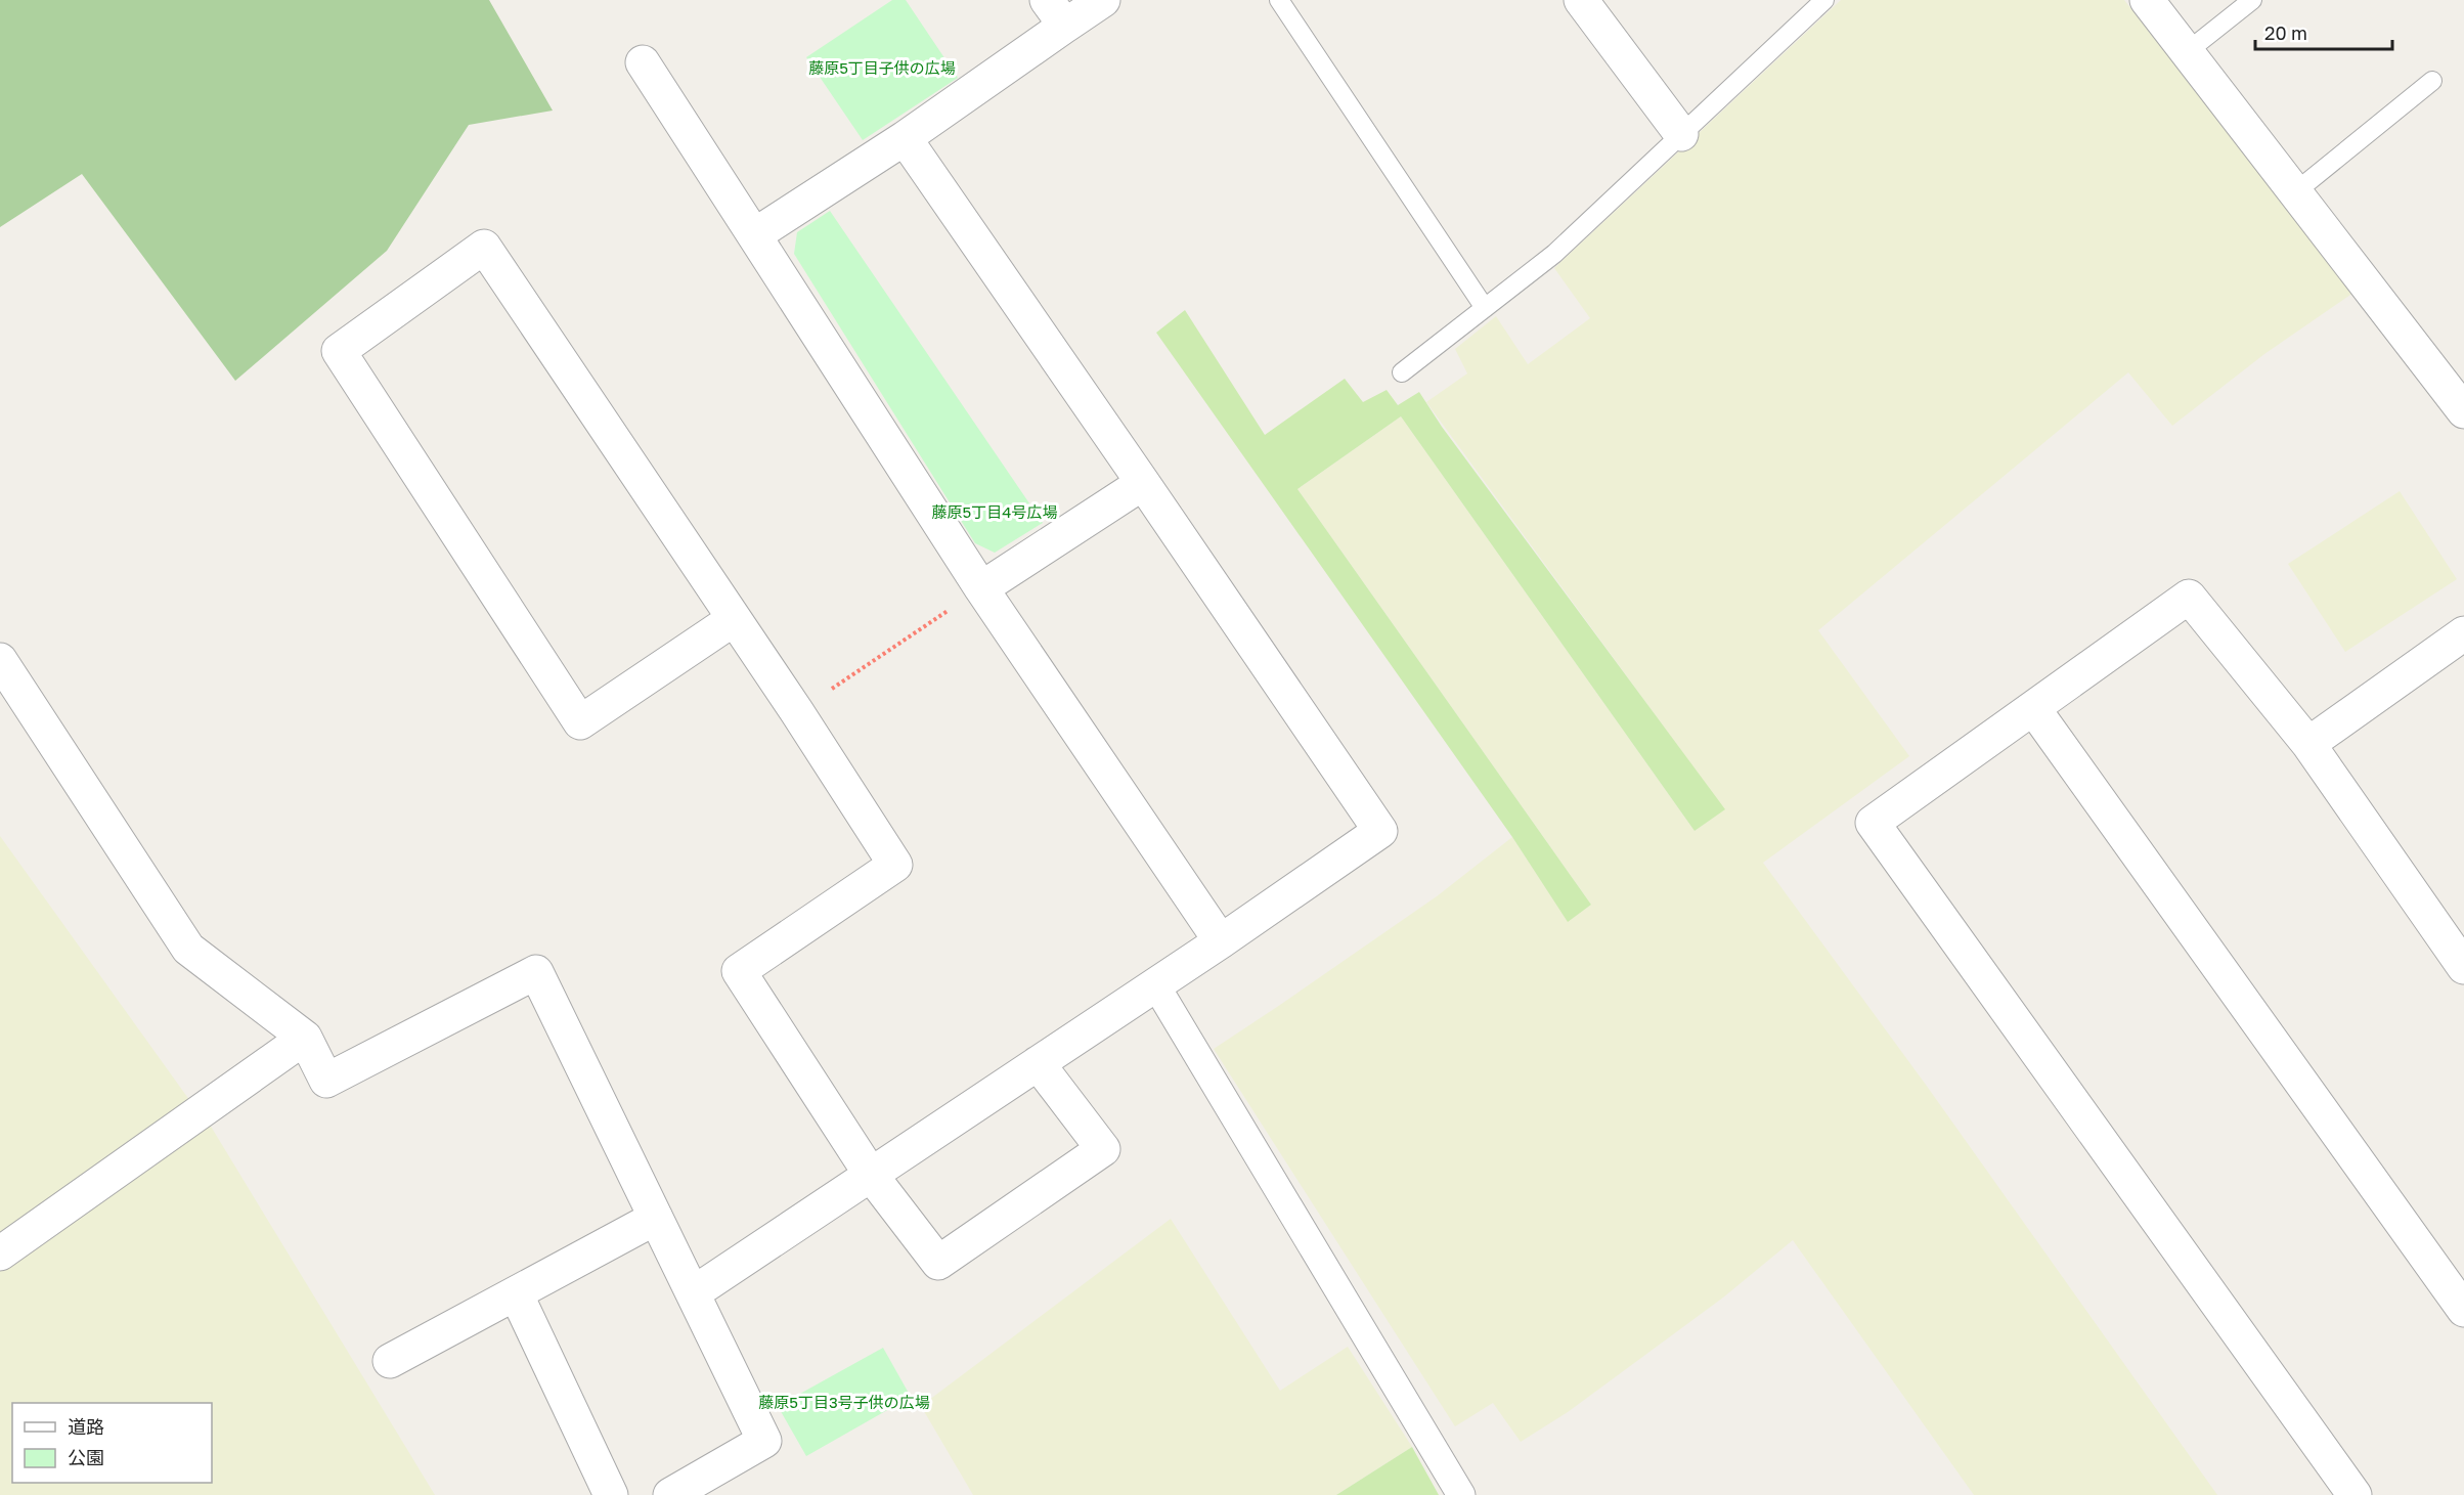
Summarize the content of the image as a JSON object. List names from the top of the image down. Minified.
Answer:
{"parks":["藤原5丁目子供の広場","藤原5丁目4号広場","藤原5丁目3号子供の広場"],"legend":["道路","公園"],"scale_bar":"20 m"}
